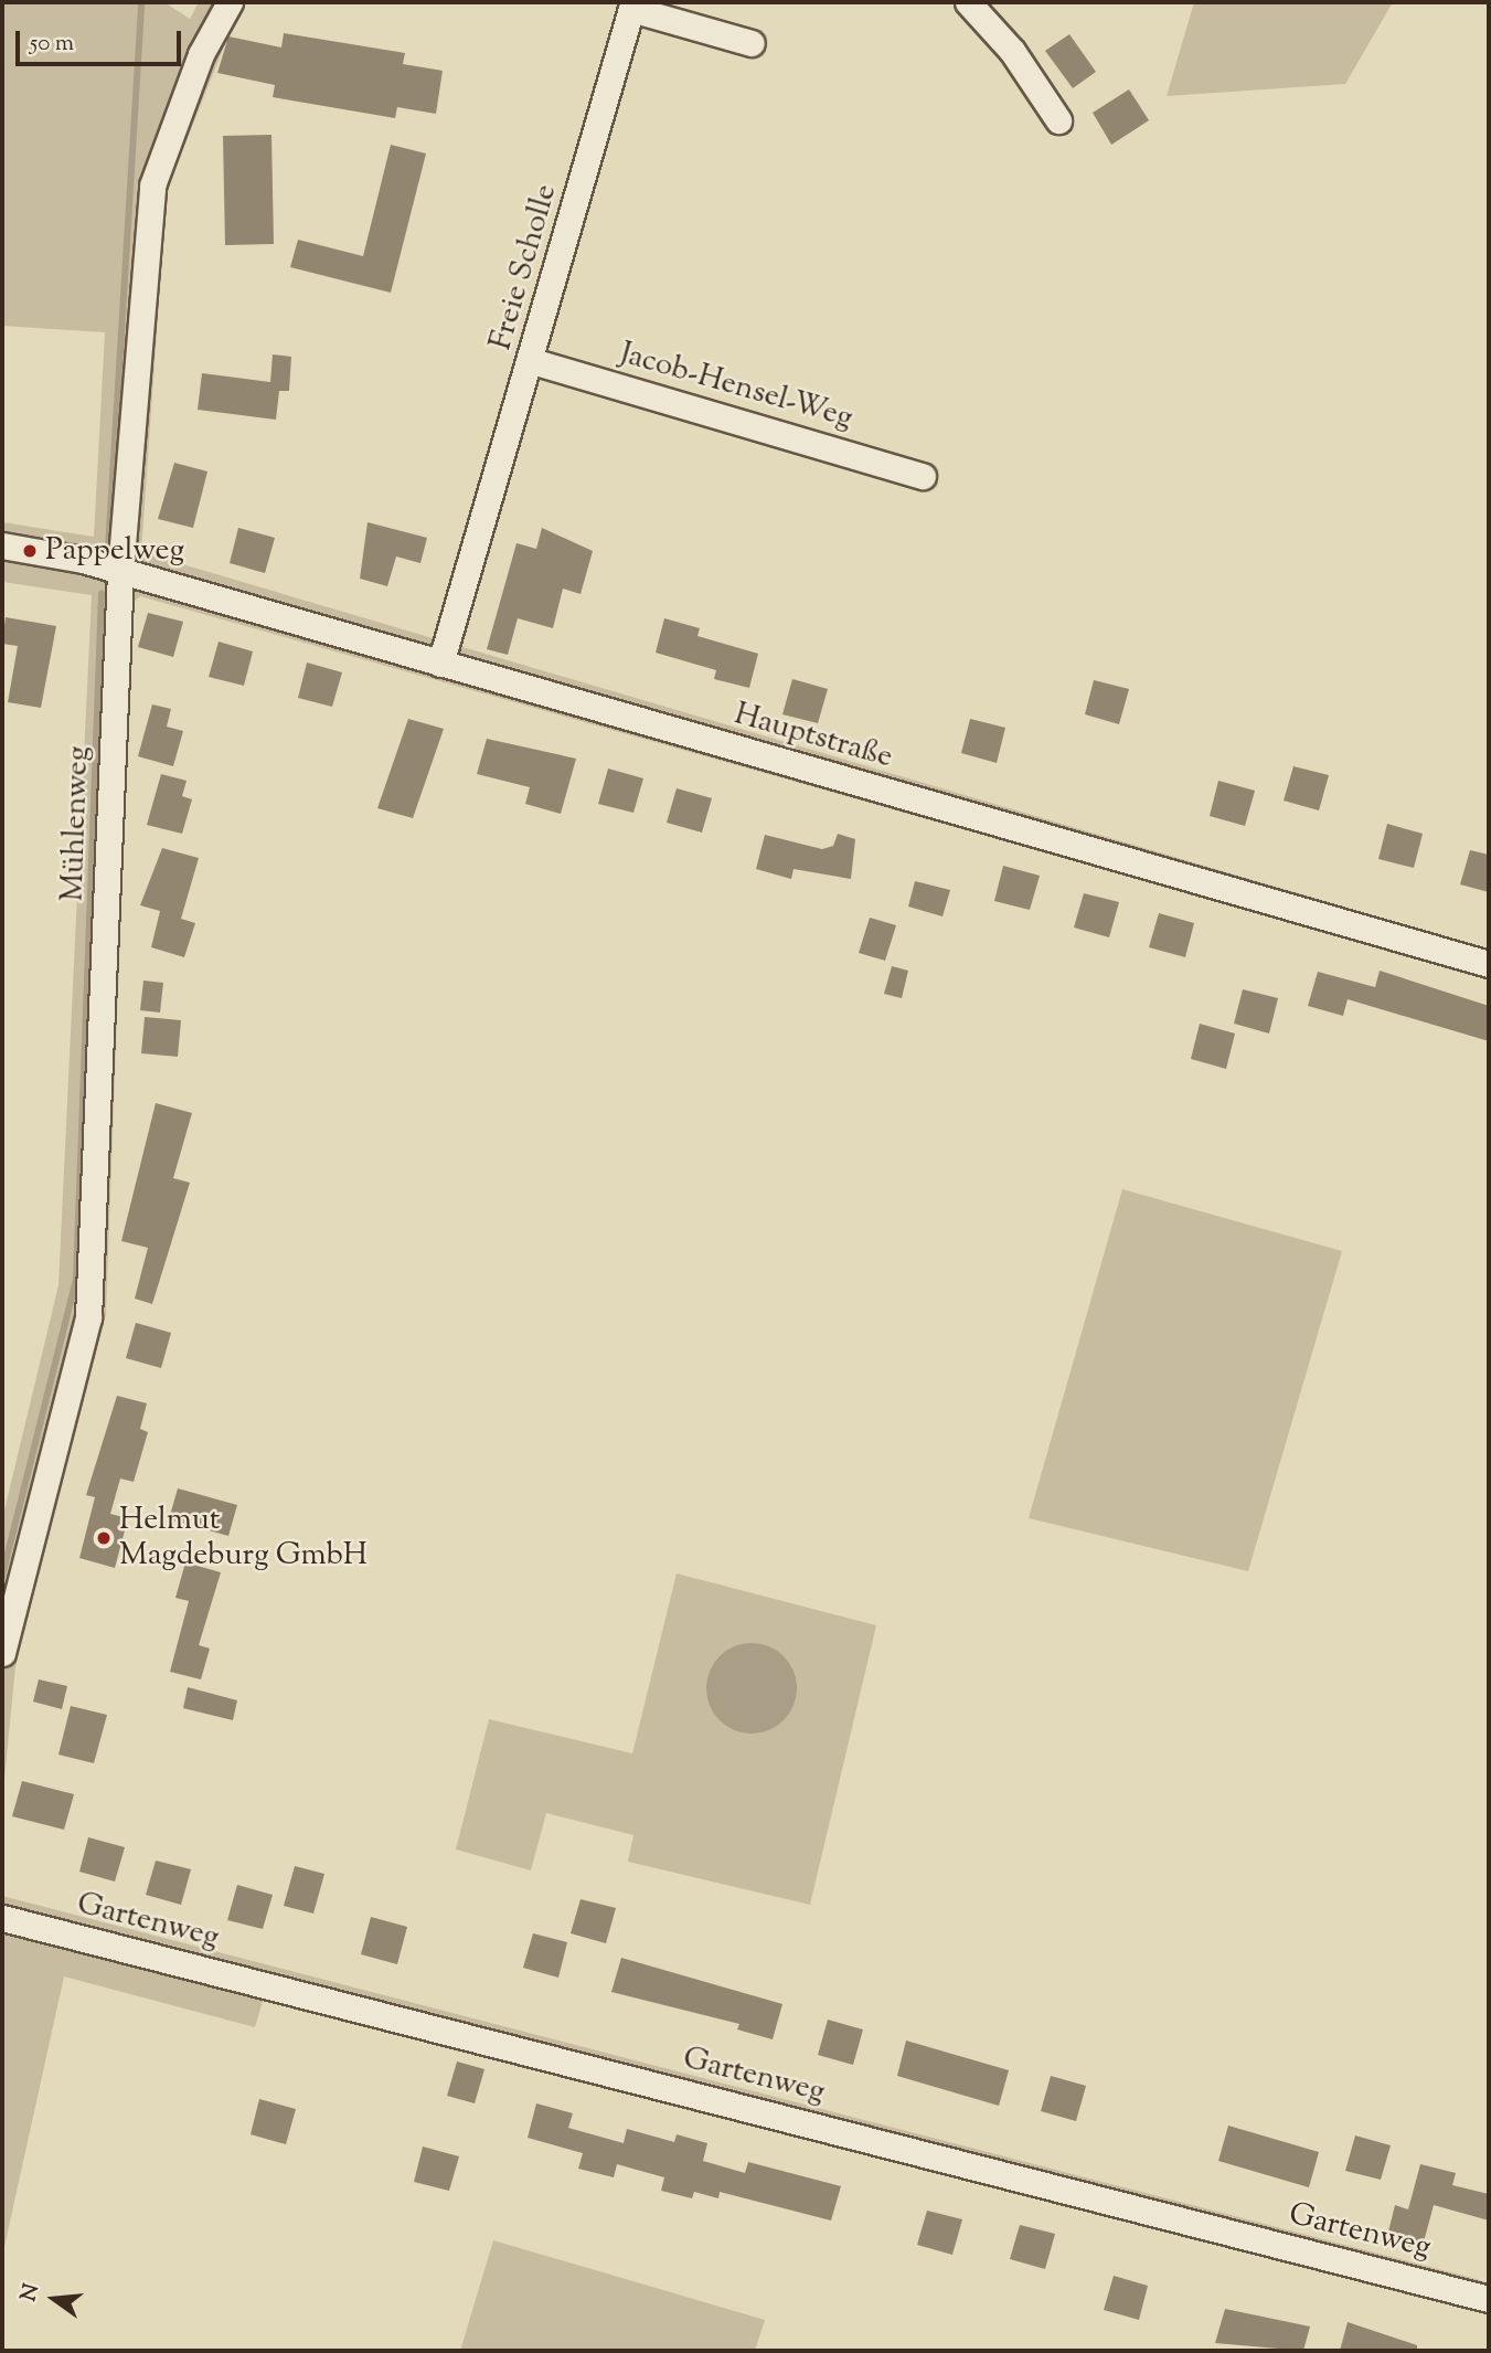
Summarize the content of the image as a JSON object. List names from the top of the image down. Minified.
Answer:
{"streets":{"street":["Freie Scholle","Jacob-Hensel-Weg","Hauptstraße","Mühlenweg","Gartenweg"]},"crossings":[["Freie Scholle","Jacob-Hensel-Weg"],["Freie Scholle","Hauptstraße"],["Hauptstraße","Mühlenweg"]],"places":["Pappelweg","Helmut Magdeburg GmbH"],"scale_bar":"50 m","north":"left"}
